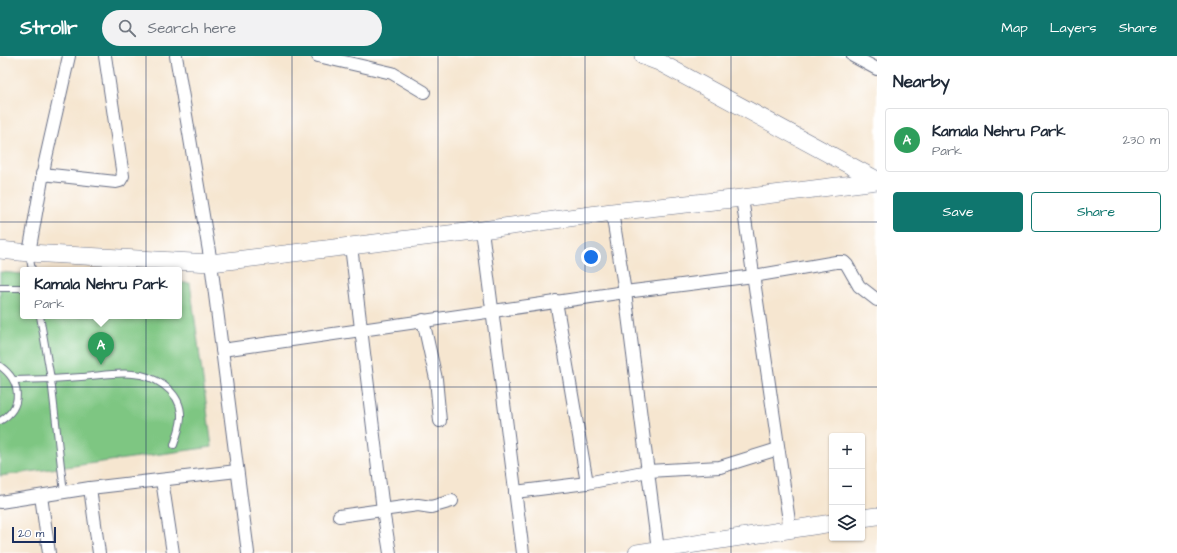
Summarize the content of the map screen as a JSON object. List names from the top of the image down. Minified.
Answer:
{"scale_bar":"20 m","page":{"header":"Strollr","search":"Search here","nav":["Map","Layers","Share"],"heading":"Nearby","list":[{"mark":"A","name":"Kamala Nehru Park","note":"Park","value":"230 m"}],"buttons":["Save","Share"],"popup":["Kamala Nehru Park","Park"],"pins":"A","map_buttons":["+","−"],"scale":"20 m"}}
